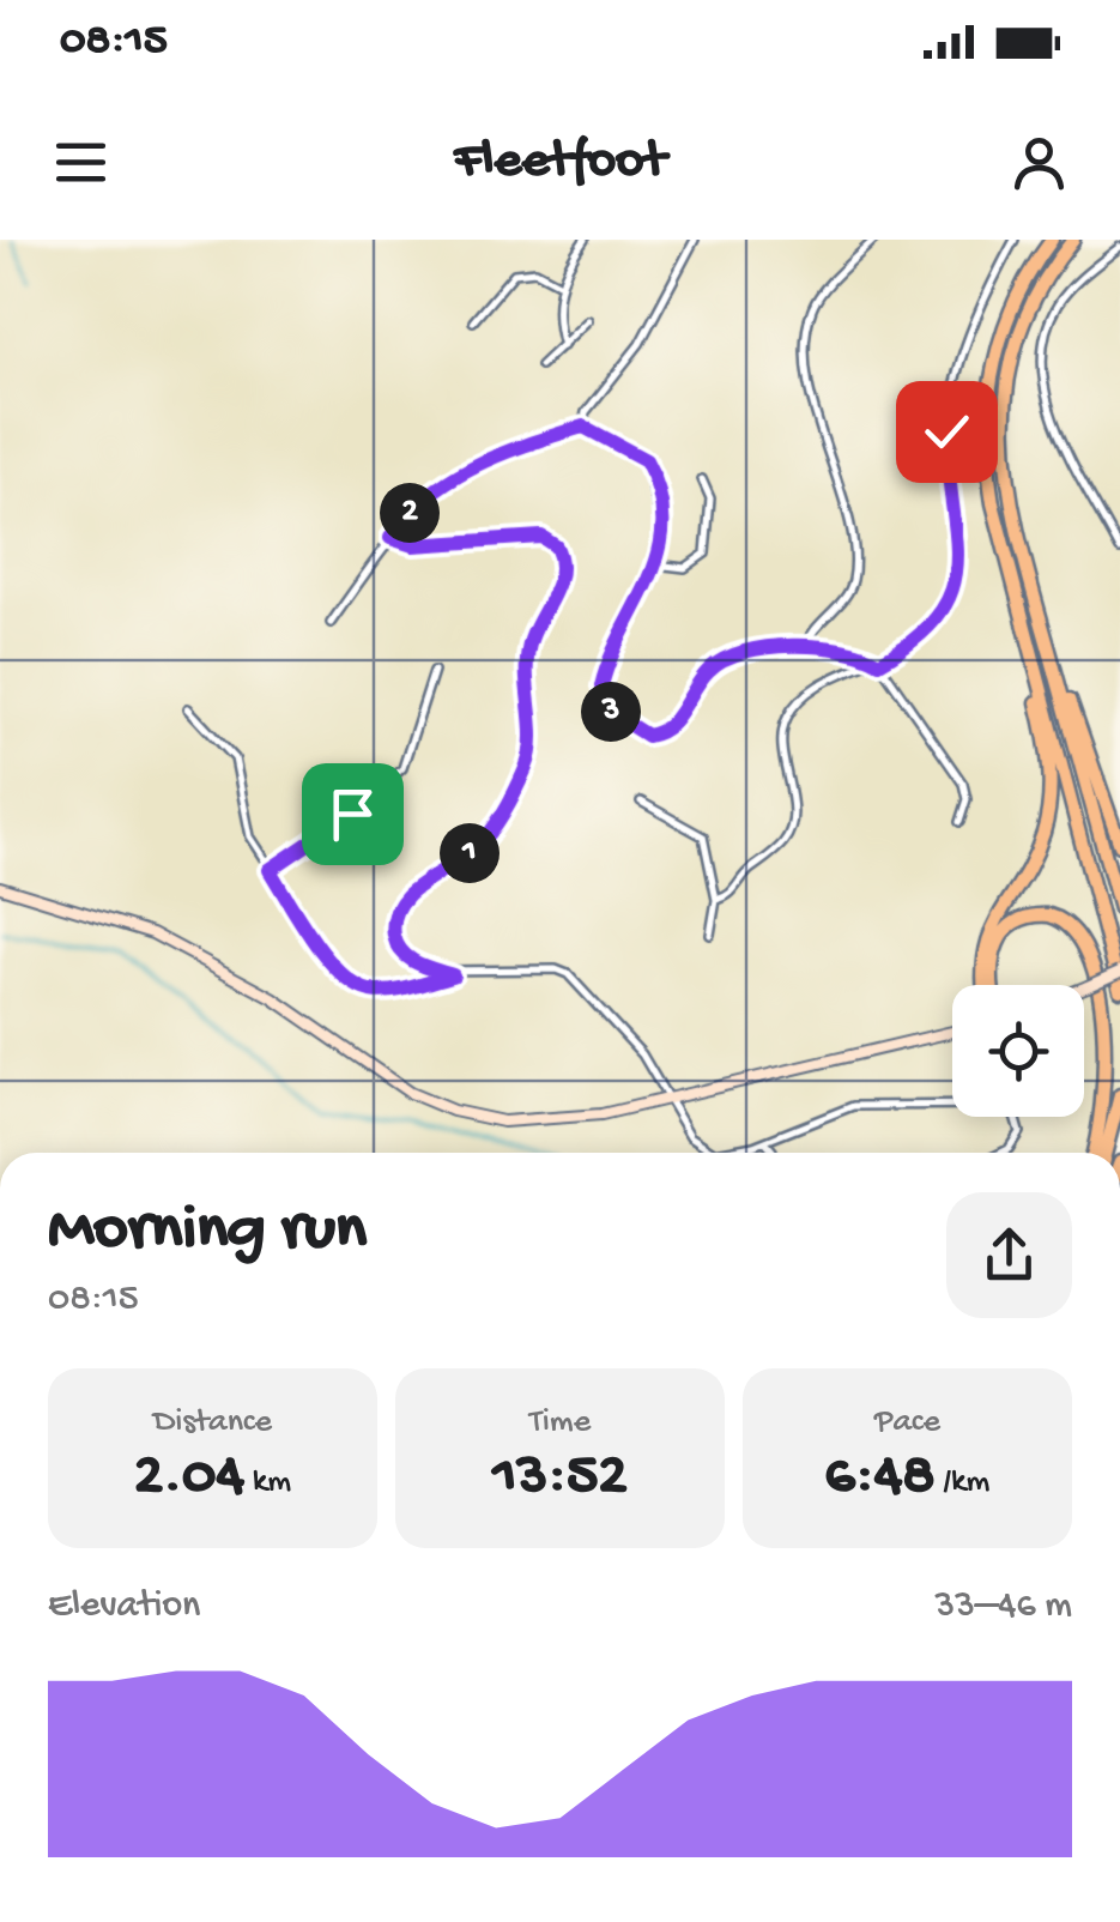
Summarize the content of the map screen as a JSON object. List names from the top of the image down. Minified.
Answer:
{"page":{"status":"08:15","header":"Fleetfoot","pins":["2","3","1"],"heading":["Morning run","08:15"],"stats":[["Distance","2.04 km"],["Time","13:52"],["Pace","6:48 /km"]],"chart":["Elevation","33–46 m"]}}
